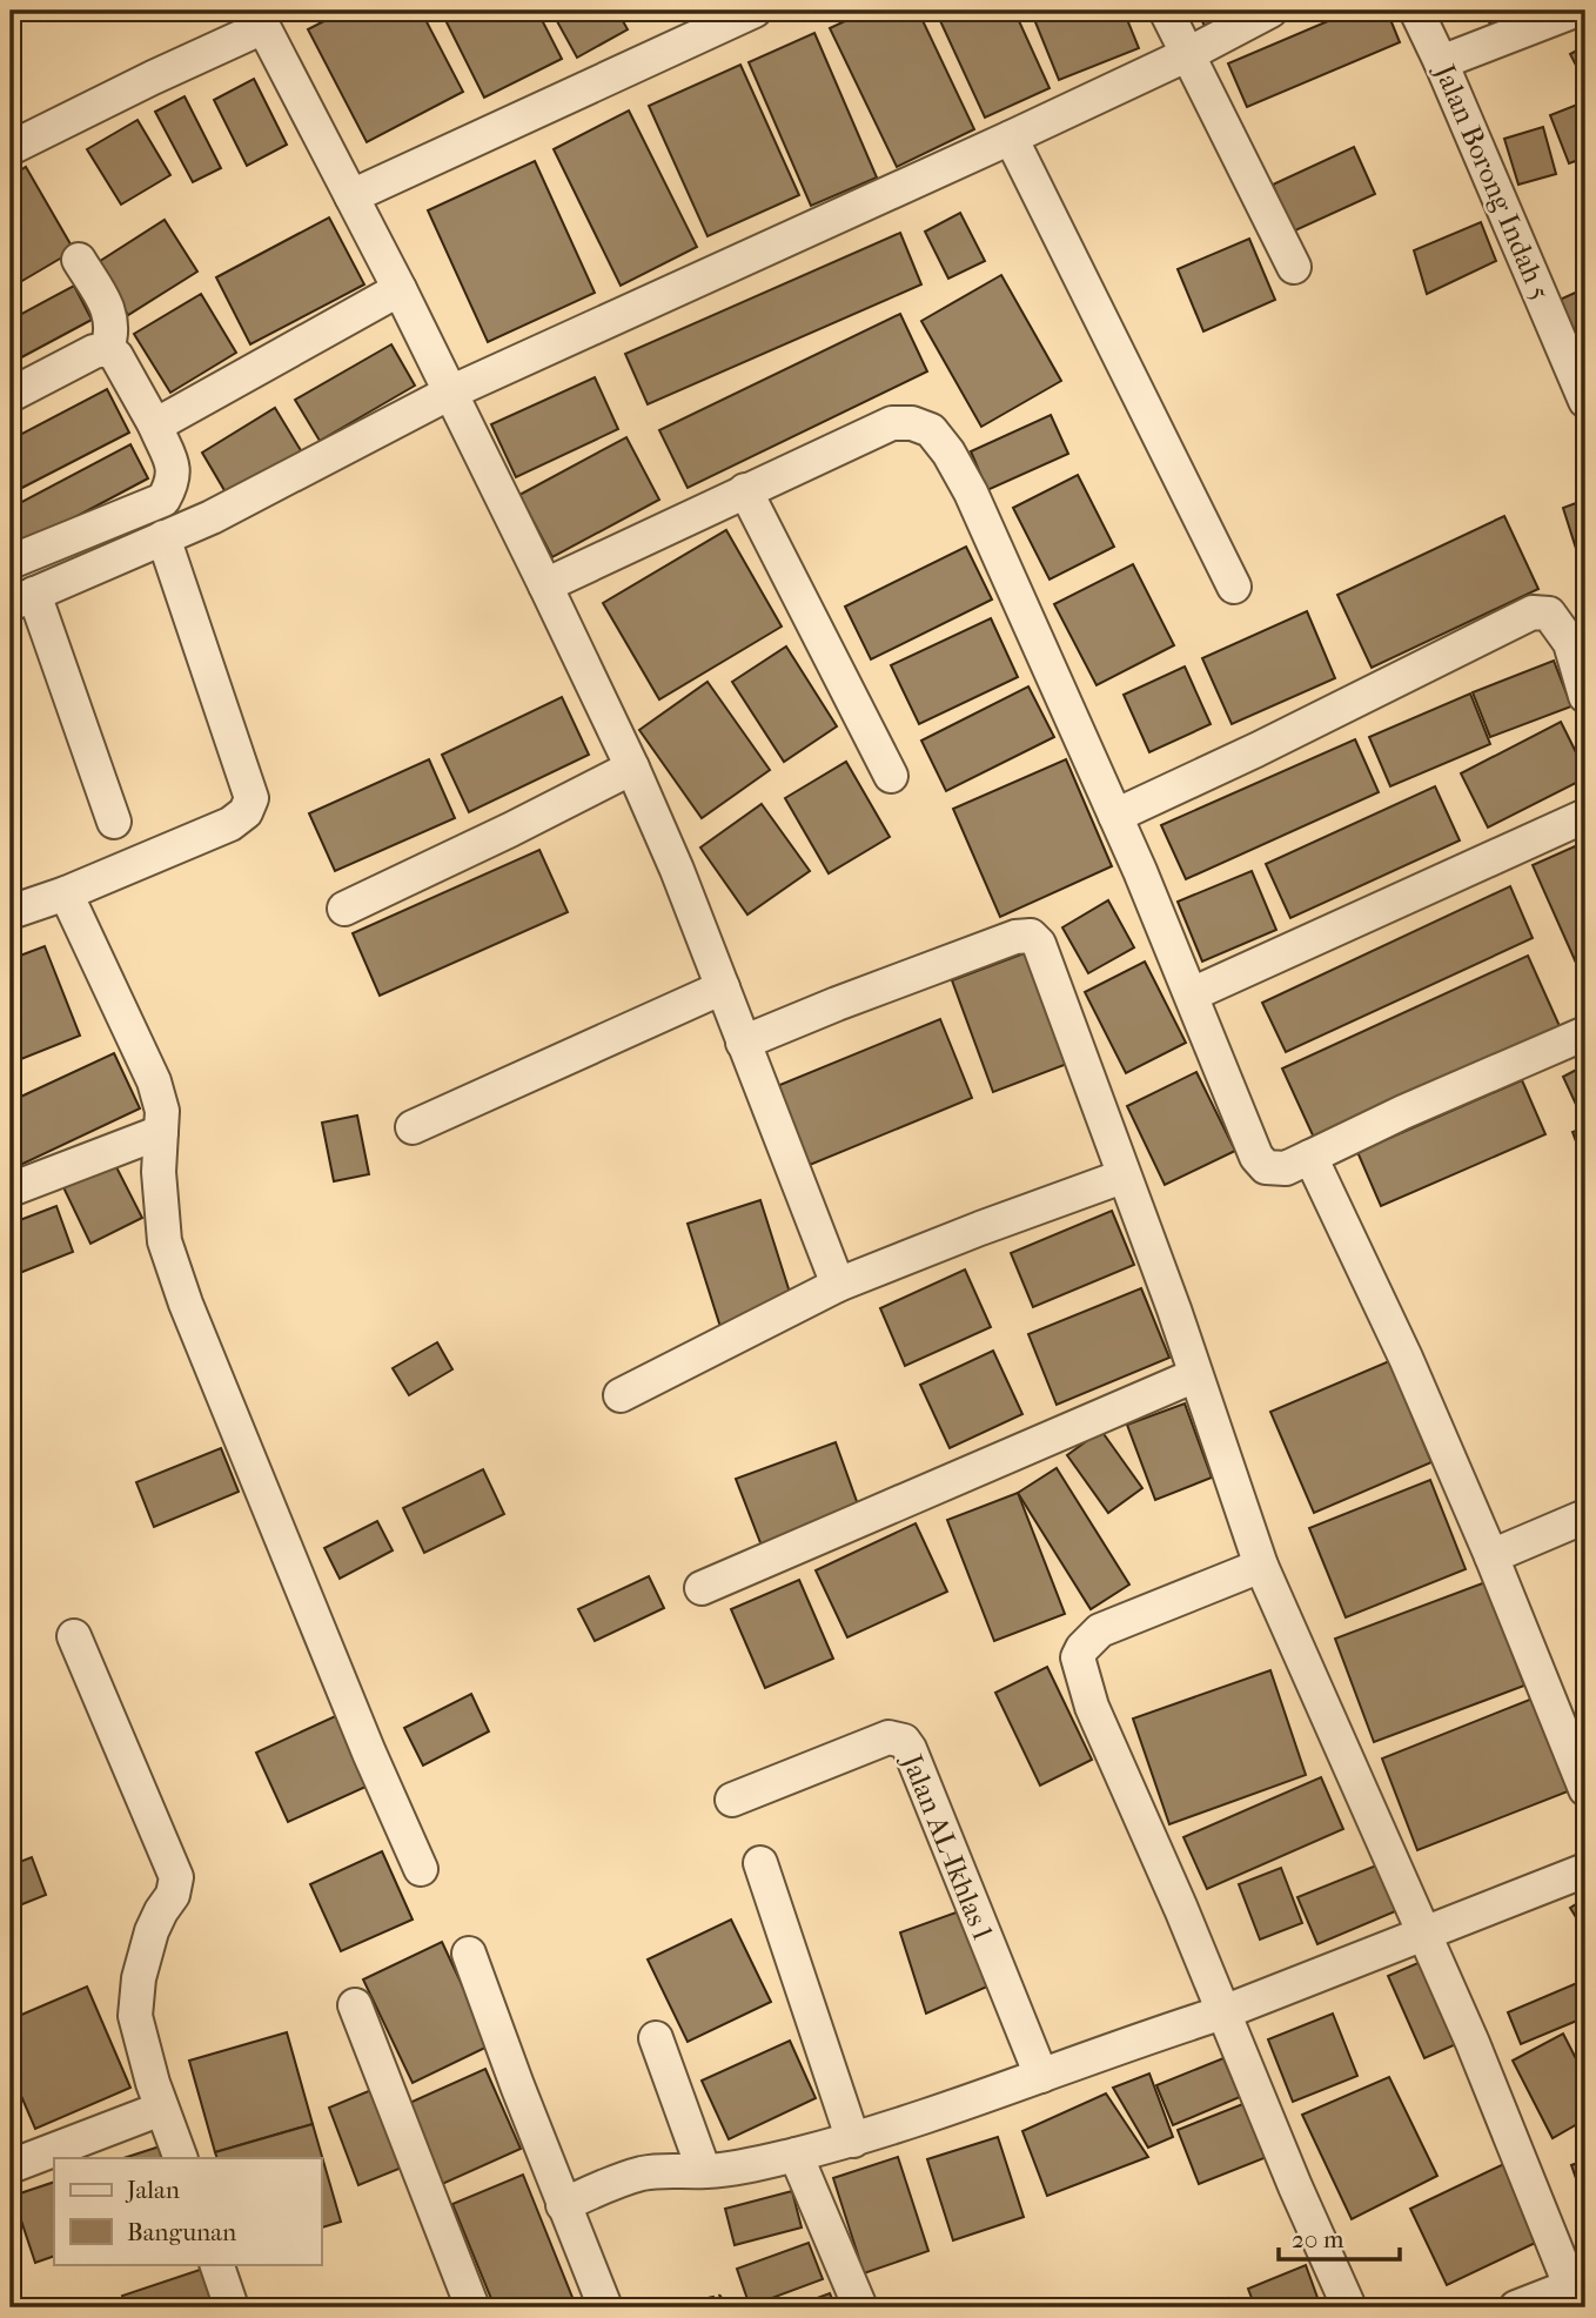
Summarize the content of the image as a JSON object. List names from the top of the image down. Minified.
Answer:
{"streets":{"street":["Jalan Borong Indah 5","Jalan AL-Ikhlas l"]},"legend":["Jalan","Bangunan"],"scale_bar":"20 m"}
